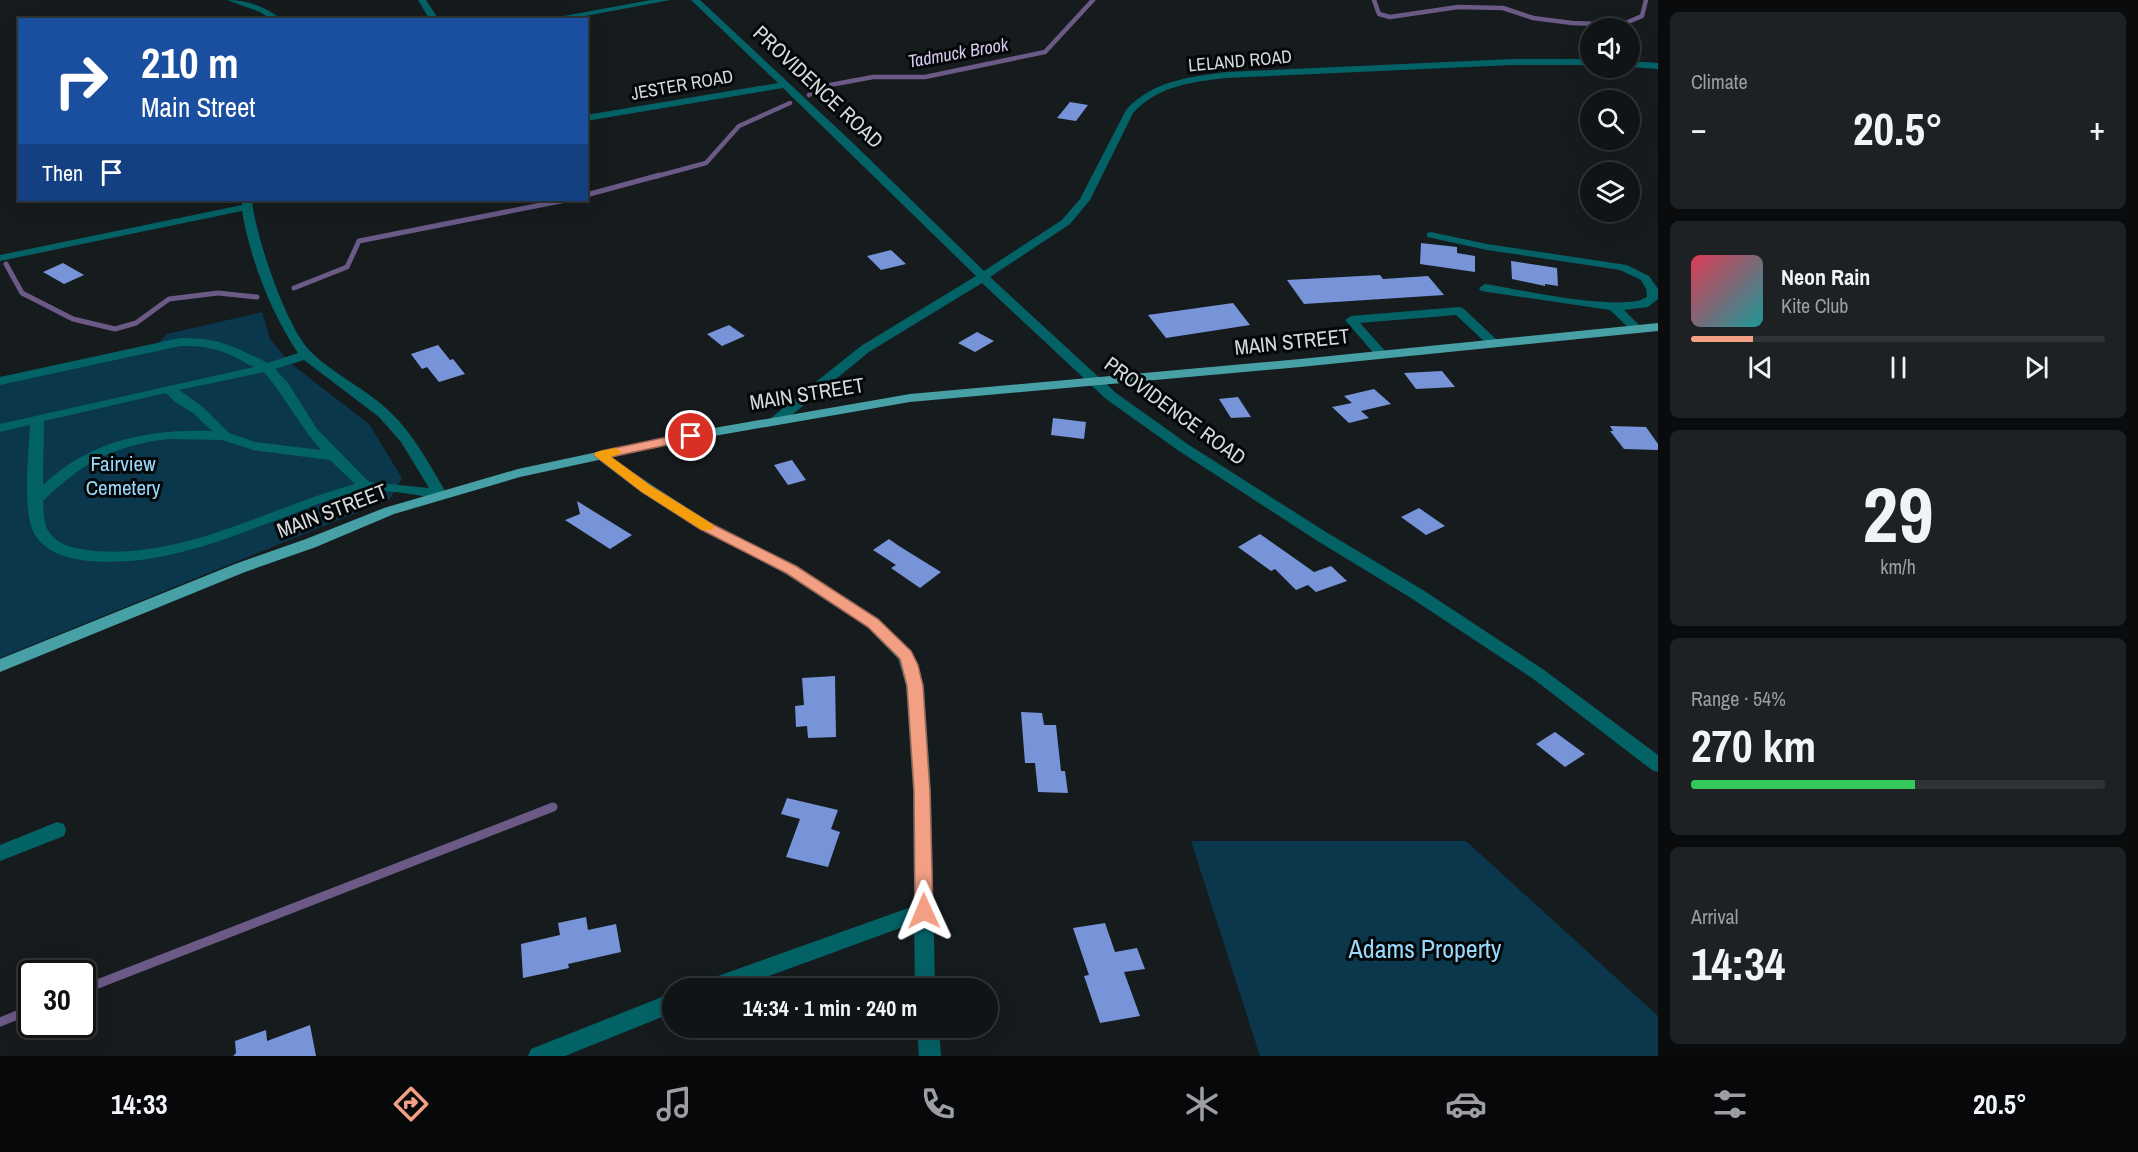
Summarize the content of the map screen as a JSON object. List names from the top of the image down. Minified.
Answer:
{"streets":{"main road":["MAIN STREET"],"street":["LELAND ROAD","JESTER ROAD","PROVIDENCE ROAD"]},"crossings":[["LELAND ROAD","PROVIDENCE ROAD"],["LELAND ROAD","MAIN STREET"],["JESTER ROAD","PROVIDENCE ROAD"],["PROVIDENCE ROAD","MAIN STREET"]],"water":["Tadmuck Brook"],"parks":["Fairview Cemetery","Adams Property"],"page":{"tile":["Climate",["29","km/h"],["Range · 54%","270 km"],["Arrival","14:34"]],"turn":["210 m","Main Street"],"heat":["−","20.5°","+"],"then":"Then","song":["Neon Rain","Kite Club"],"limit":"30","trip":"14:34 · 1 min · 240 m","tabs":["14:33","20.5°"]}}
